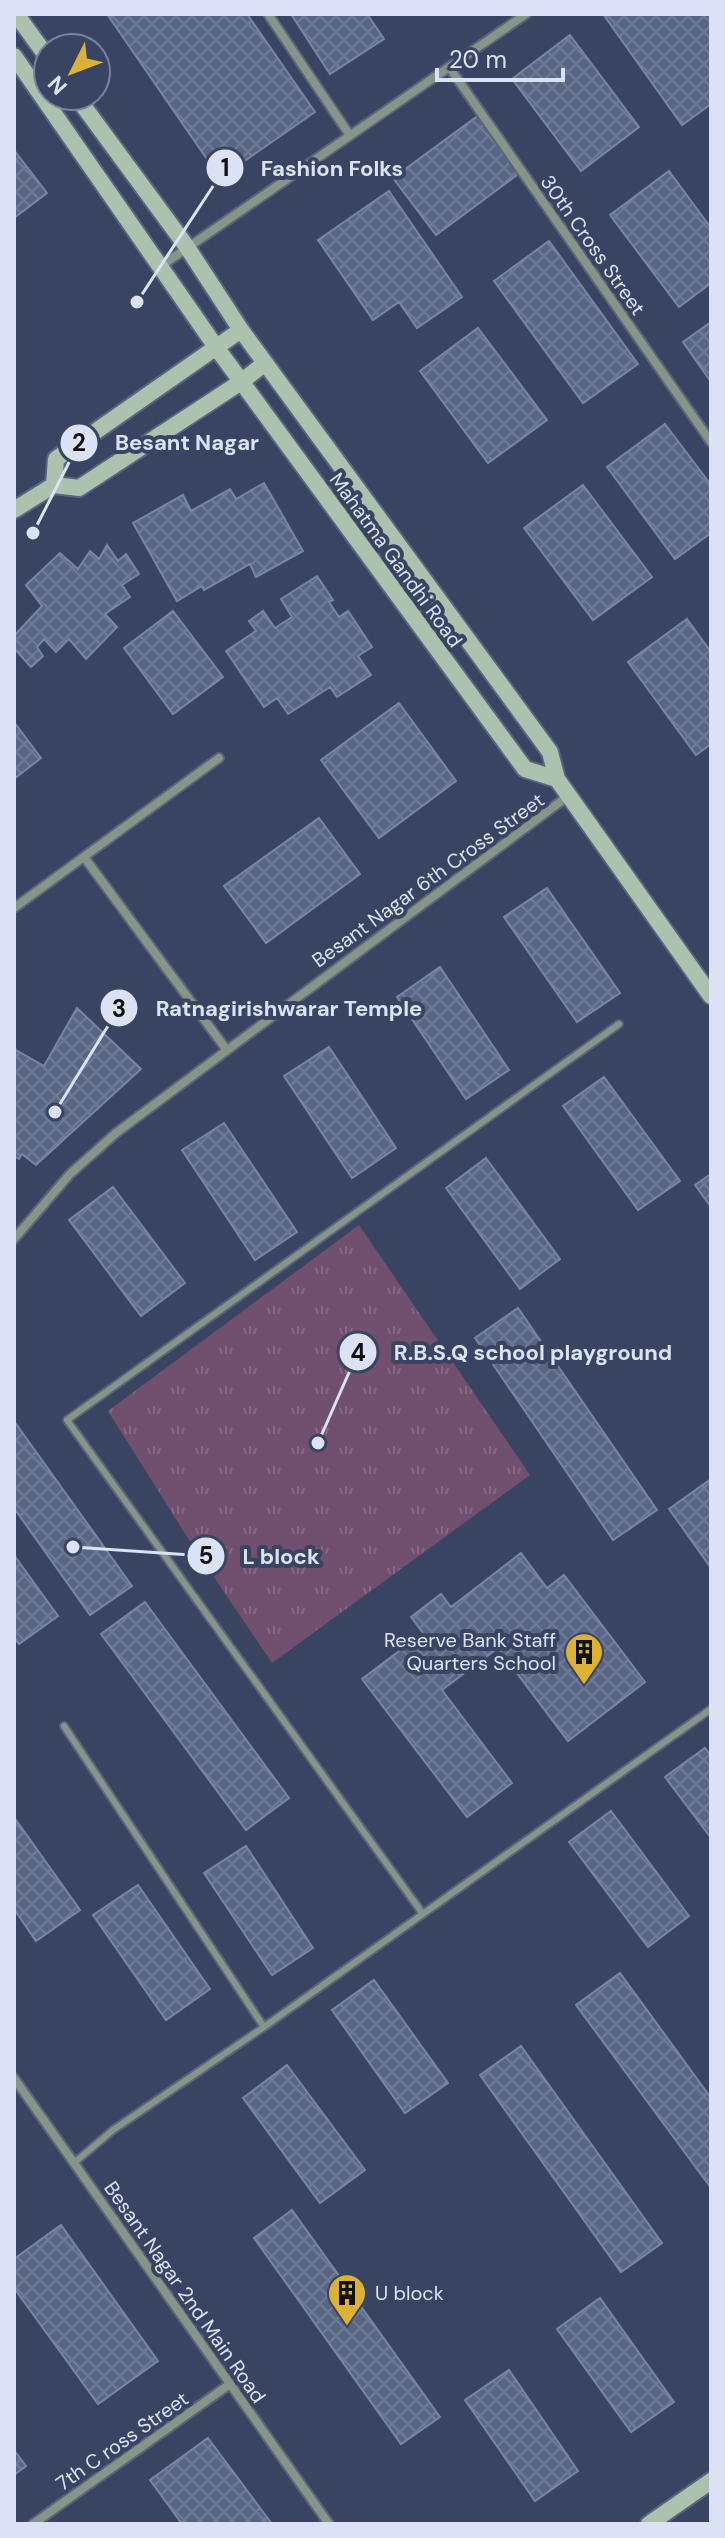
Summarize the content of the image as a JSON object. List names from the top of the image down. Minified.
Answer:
{"streets":{"main road":["Mahatma Gandhi Road"],"street":["30th Cross Street","Besant Nagar 6th Cross Street","Besant Nagar 2nd Main Road","7th C ross Street"]},"crossings":[["Mahatma Gandhi Road","Besant Nagar 6th Cross Street"],["Besant Nagar 2nd Main Road","7th C ross Street"]],"places":{"other":["Fashion Folks","Besant Nagar","Ratnagirishwarar Temple","R.B.S.Q school playground","L block"],"building":["Reserve Bank Staff Quarters School","U block"]},"scale_bar":"20 m","north":"bottom left"}
